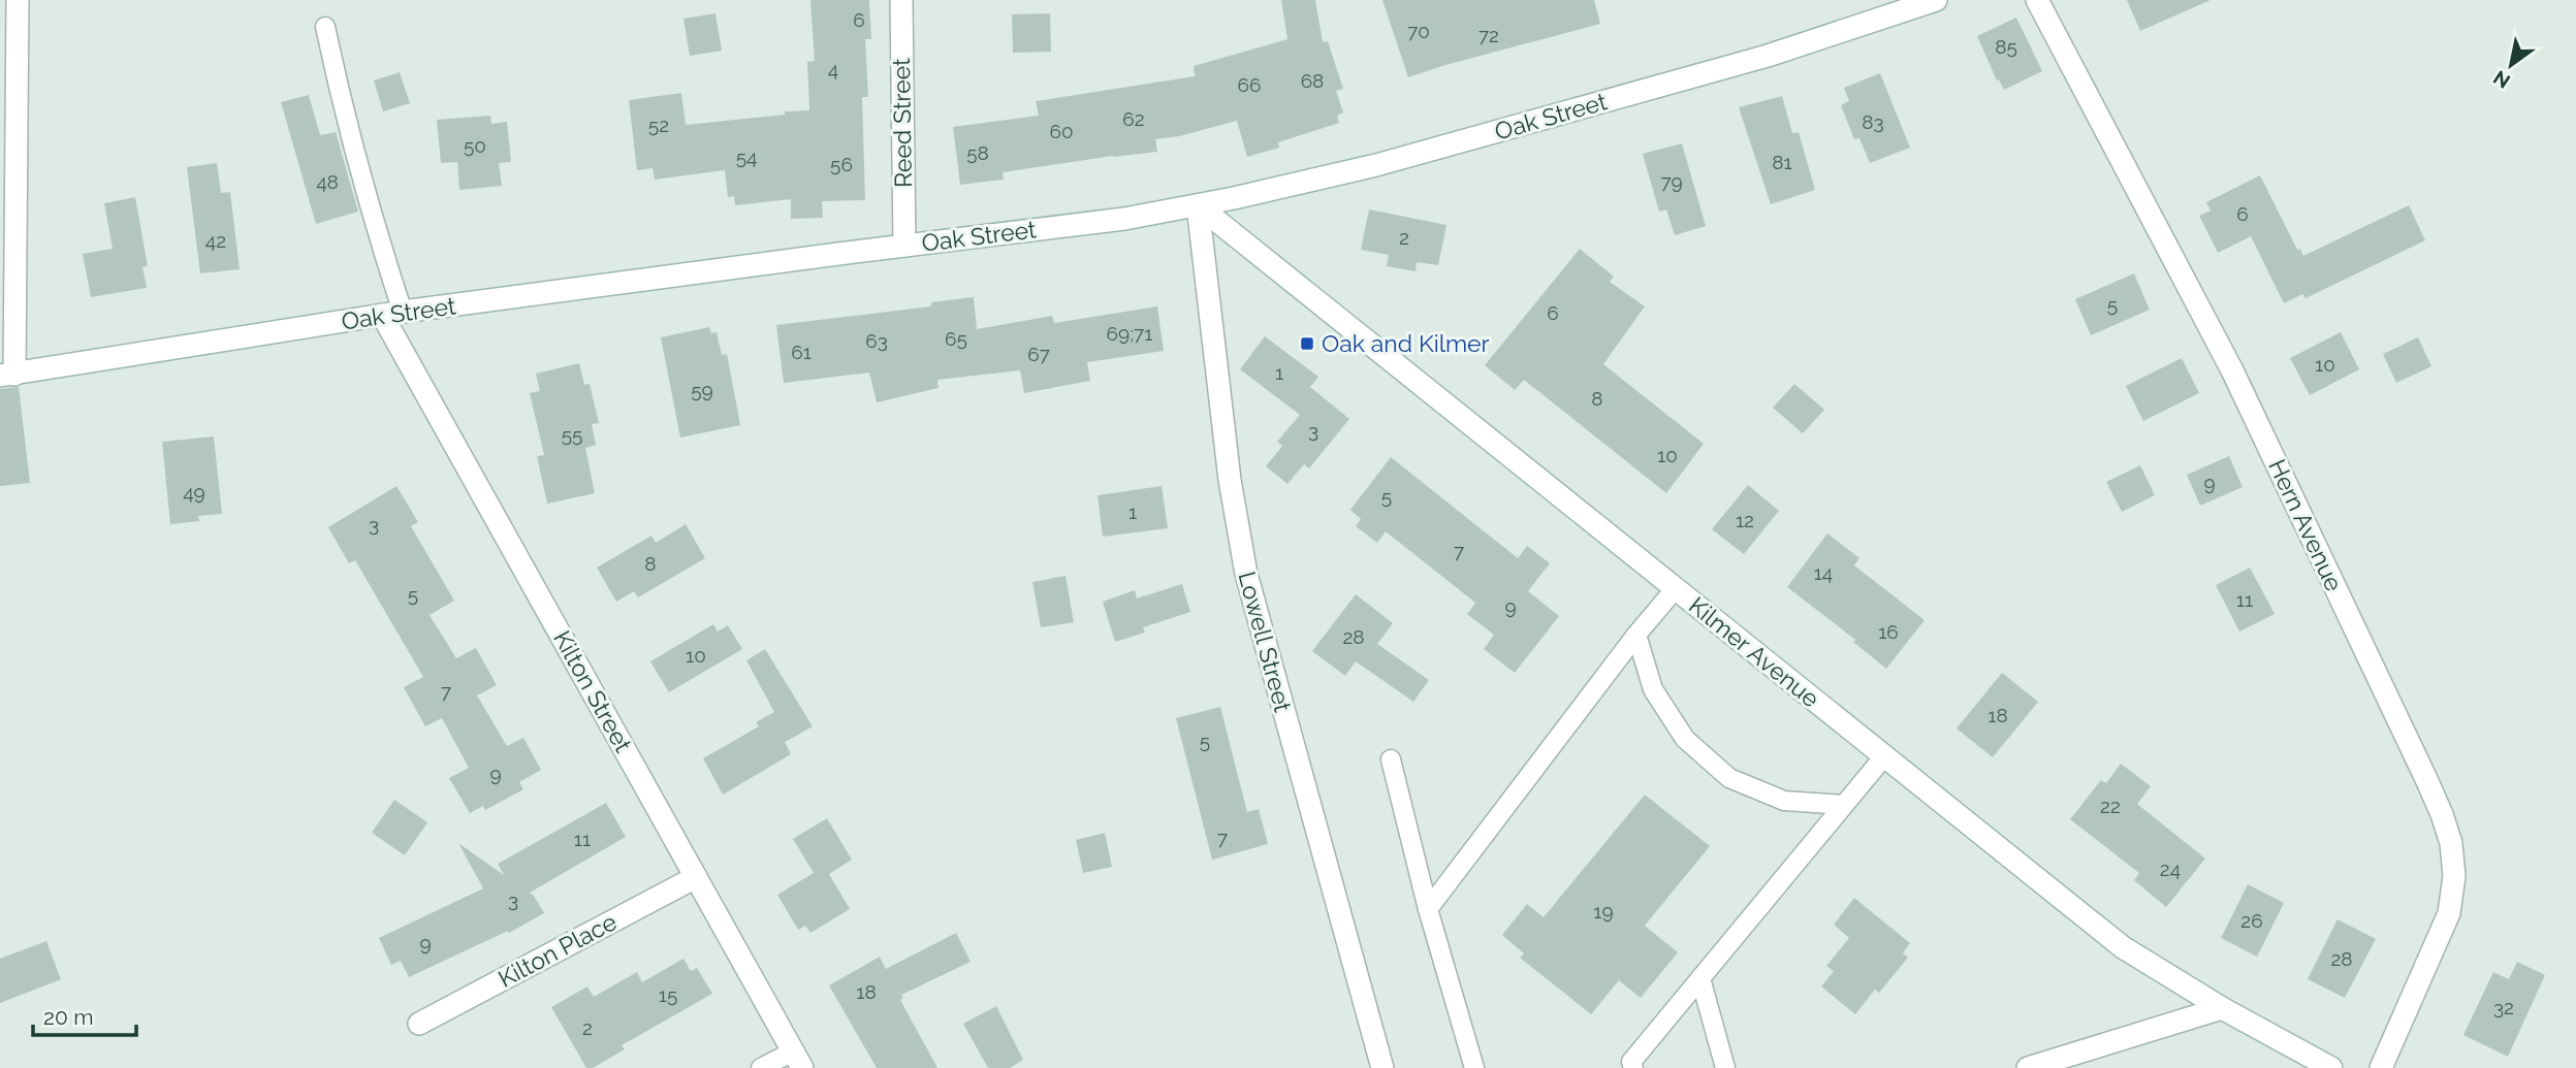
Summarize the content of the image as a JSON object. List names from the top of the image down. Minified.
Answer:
{"streets":{"street":["Oak Street","Reed Street","Hern Avenue","Lowell Street","Kilmer Avenue","Kilton Street","Kilton Place"]},"crossings":[["Oak Street","Reed Street"],["Oak Street","Lowell Street"],["Oak Street","Kilmer Avenue"],["Oak Street","Kilton Street"],["Lowell Street","Kilmer Avenue"],["Kilton Street","Kilton Place"]],"places":{"transit":["Oak and Kilmer"]},"house_numbers":["6","70","72","85","4","68","66","62","83","52","60","50","58","54","81","56","48","79","6","2","42","5","6","69;71","65","63","61","67","10","1","59","8","3","55","10","9","49","5","1","12","3","7","8","14","5","11","9","16","28","10","7","18","5","9","22","7","11","24","3","19","26","9","28","18","15","32","2"],"scale_bar":"20 m","north":"bottom left"}
